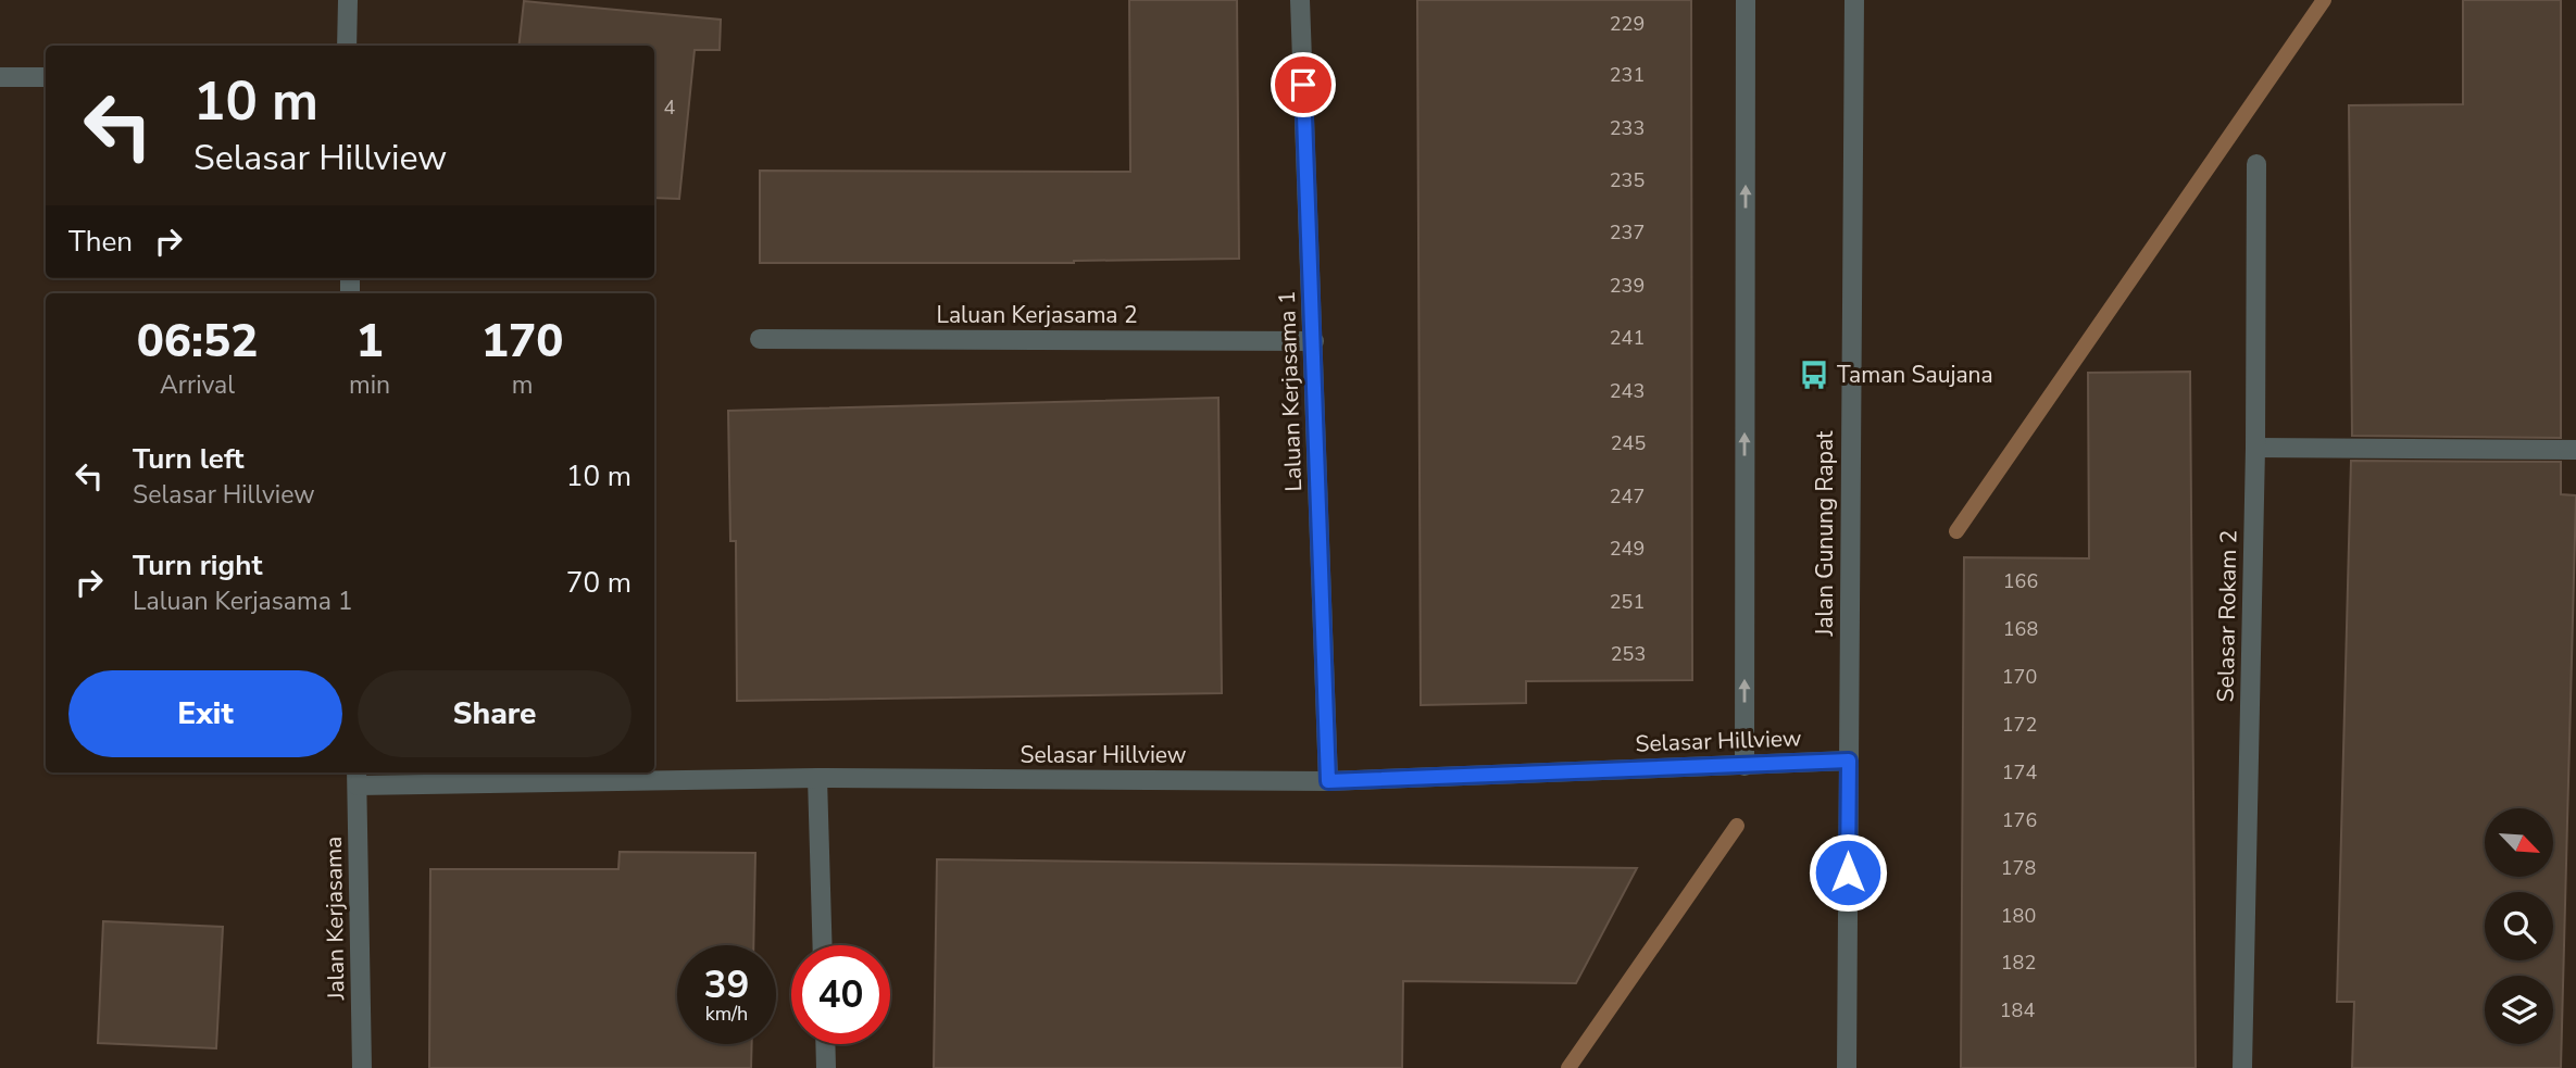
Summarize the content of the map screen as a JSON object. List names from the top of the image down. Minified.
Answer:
{"streets":{"street":["Laluan Kerjasama 2","Laluan Kerjasama 1","Jalan Gunung Rapat","Selasar Rokam 2","Selasar Hillview","Jalan Kerjasama"]},"crossings":[["Laluan Kerjasama 2","Laluan Kerjasama 1"],["Laluan Kerjasama 1","Selasar Hillview"],["Jalan Gunung Rapat","Selasar Hillview"],["Selasar Hillview","Jalan Kerjasama"]],"places":{"bus stop":["Taman Saujana"]},"house_numbers":["229","231","4","233","235","237","239","241","243","245","247","249","166","251","168","253","170","172","174","176","178","180","182","184"],"north":"bottom right","page":{"turn":["10 m","Selasar Hillview"],"then":"Then","eta":["06:52","Arrival","1","min","170","m"],"list":[{"name":"Turn left","note":"Selasar Hillview","value":"10 m"},{"name":"Turn right","note":"Laluan Kerjasama 1","value":"70 m"}],"buttons":["Exit","Share"],"speed":"39 km/h","limit":"40"}}
